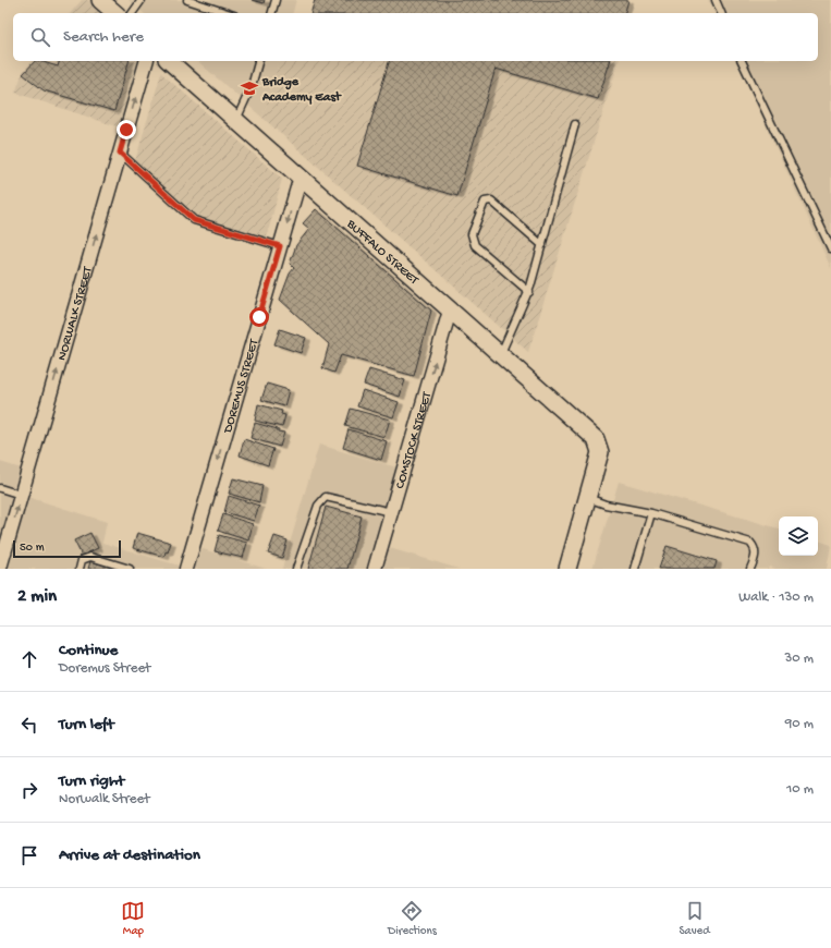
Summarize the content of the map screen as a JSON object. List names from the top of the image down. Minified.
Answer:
{"streets":{"street":["BUFFALO STREET","NORWALK STREET","DOREMUS STREET","COMSTOCK STREET"]},"crossings":[["BUFFALO STREET","DOREMUS STREET"],["BUFFALO STREET","COMSTOCK STREET"]],"one_way":["NORWALK STREET","DOREMUS STREET","COMSTOCK STREET"],"places":{"school or university":["Bridge Academy East"]},"scale_bar":"50 m","page":{"search":"Search here","scale":"50 m","heading":["2 min","Walk · 130 m"],"list":[["Continue","Doremus Street","30 m"],["Turn left","90 m"],["Turn right","Norwalk Street","10 m"],"Arrive at destination"],"nav":["Map","Directions","Saved"]}}
